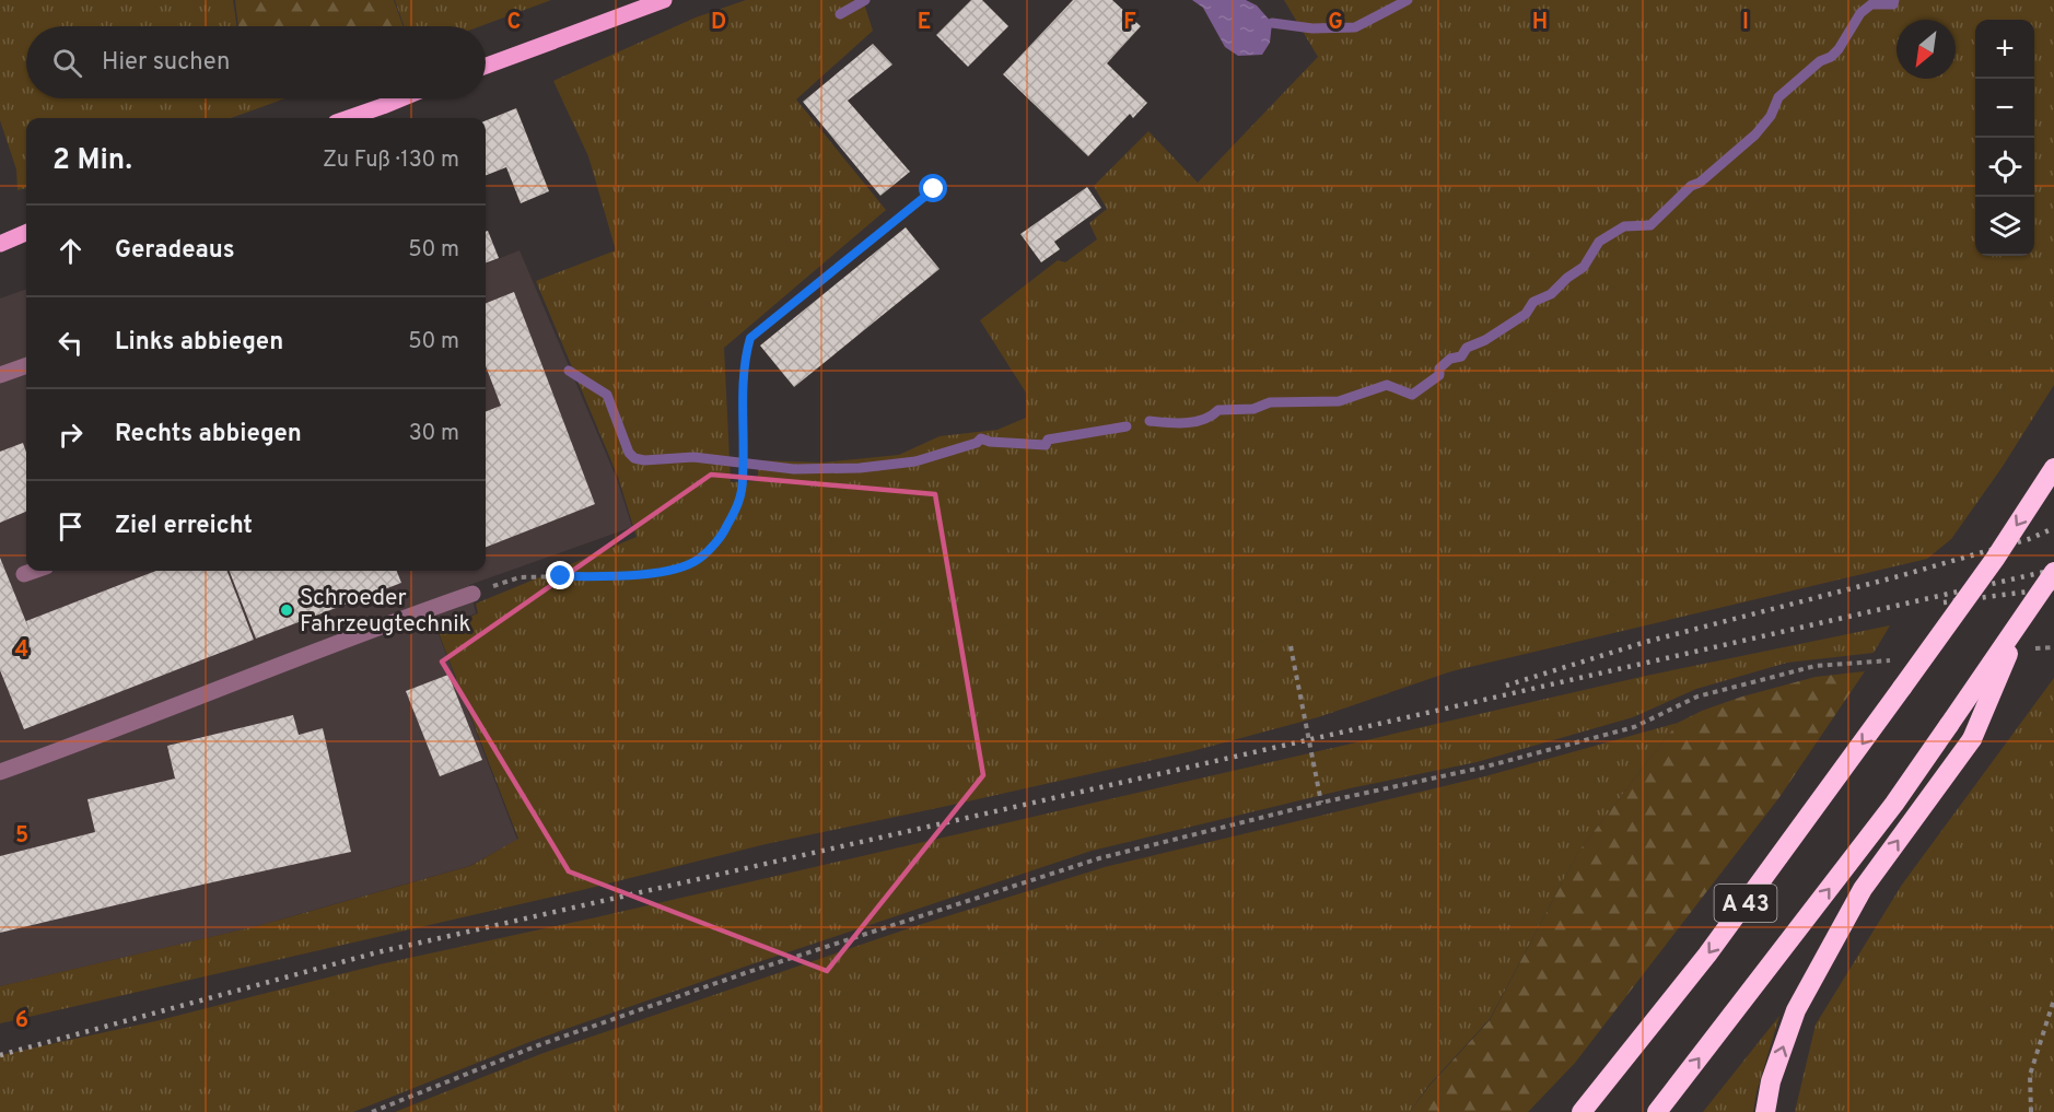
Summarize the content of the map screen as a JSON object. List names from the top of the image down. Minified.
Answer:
{"streets":{"highway":["A 43"]},"places":["Schroeder Fahrzeugtechnik"],"north":"bottom left","page":{"map_buttons":["+","−"],"search":"Hier suchen","heading":["2 Min.","Zu Fuß · 130 m"],"list":[["Geradeaus","50 m"],["Links abbiegen","50 m"],["Rechts abbiegen","30 m"],"Ziel erreicht"]},"grid":{"columns":["C","D","E","F","G","H","I"],"rows":["4","5","6"]}}
